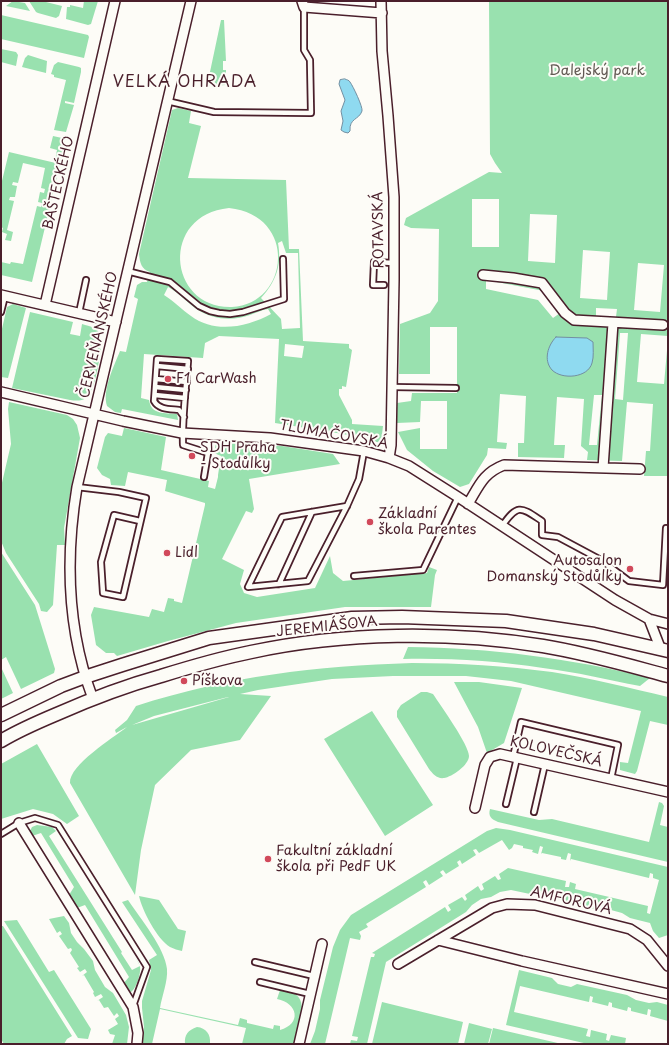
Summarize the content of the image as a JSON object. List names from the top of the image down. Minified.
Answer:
{"streets":{"main road":["JEREMIÁŠOVA"],"street":["BAŠTECKÉHO","ROTAVSKÁ","ČERVEŇANSKÉHO","TLUMAČOVSKÁ","KOLOVEČSKÁ","AMFOROVÁ"]},"crossings":[["ROTAVSKÁ","TLUMAČOVSKÁ"],["ČERVEŇANSKÉHO","TLUMAČOVSKÁ"],["ČERVEŇANSKÉHO","JEREMIÁŠOVA"],["TLUMAČOVSKÁ","JEREMIÁŠOVA"]],"districts":["VELKÁ OHRADA"],"parks":["Dalejský park"],"places":["F1 CarWash","SDH Praha - Stodůlky","Základní škola Parentes","Lidl","Autosalon Domanský Stodůlky","Píškova","Fakultní základní škola při PedF UK"]}
